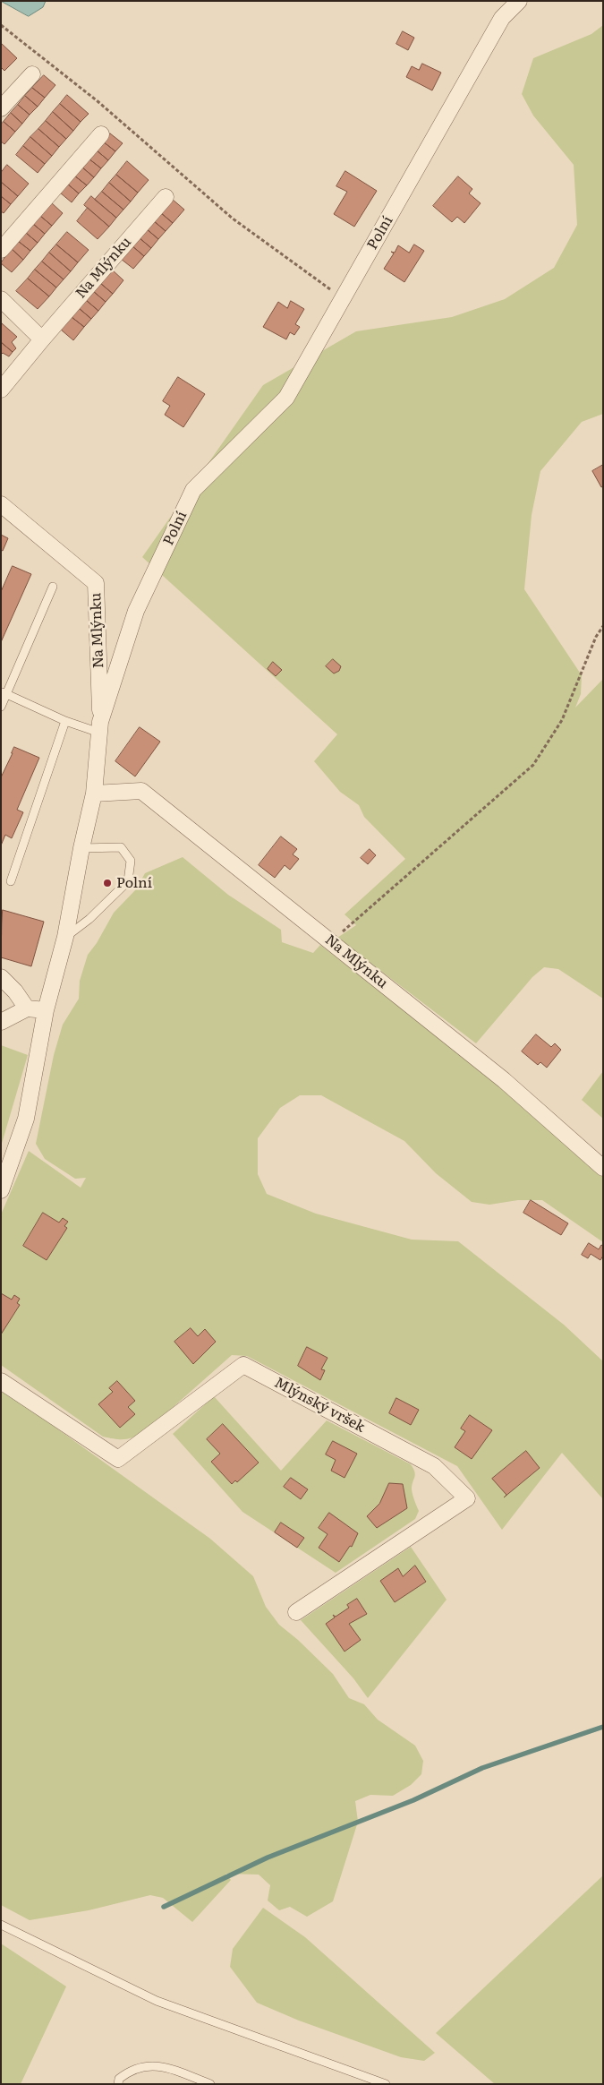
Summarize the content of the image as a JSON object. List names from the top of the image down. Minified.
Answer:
{"streets":{"street":["Polní","Na Mlýnku","Mlýnský vršek"]},"crossings":[["Polní","Na Mlýnku"]],"places":["Polní"]}
